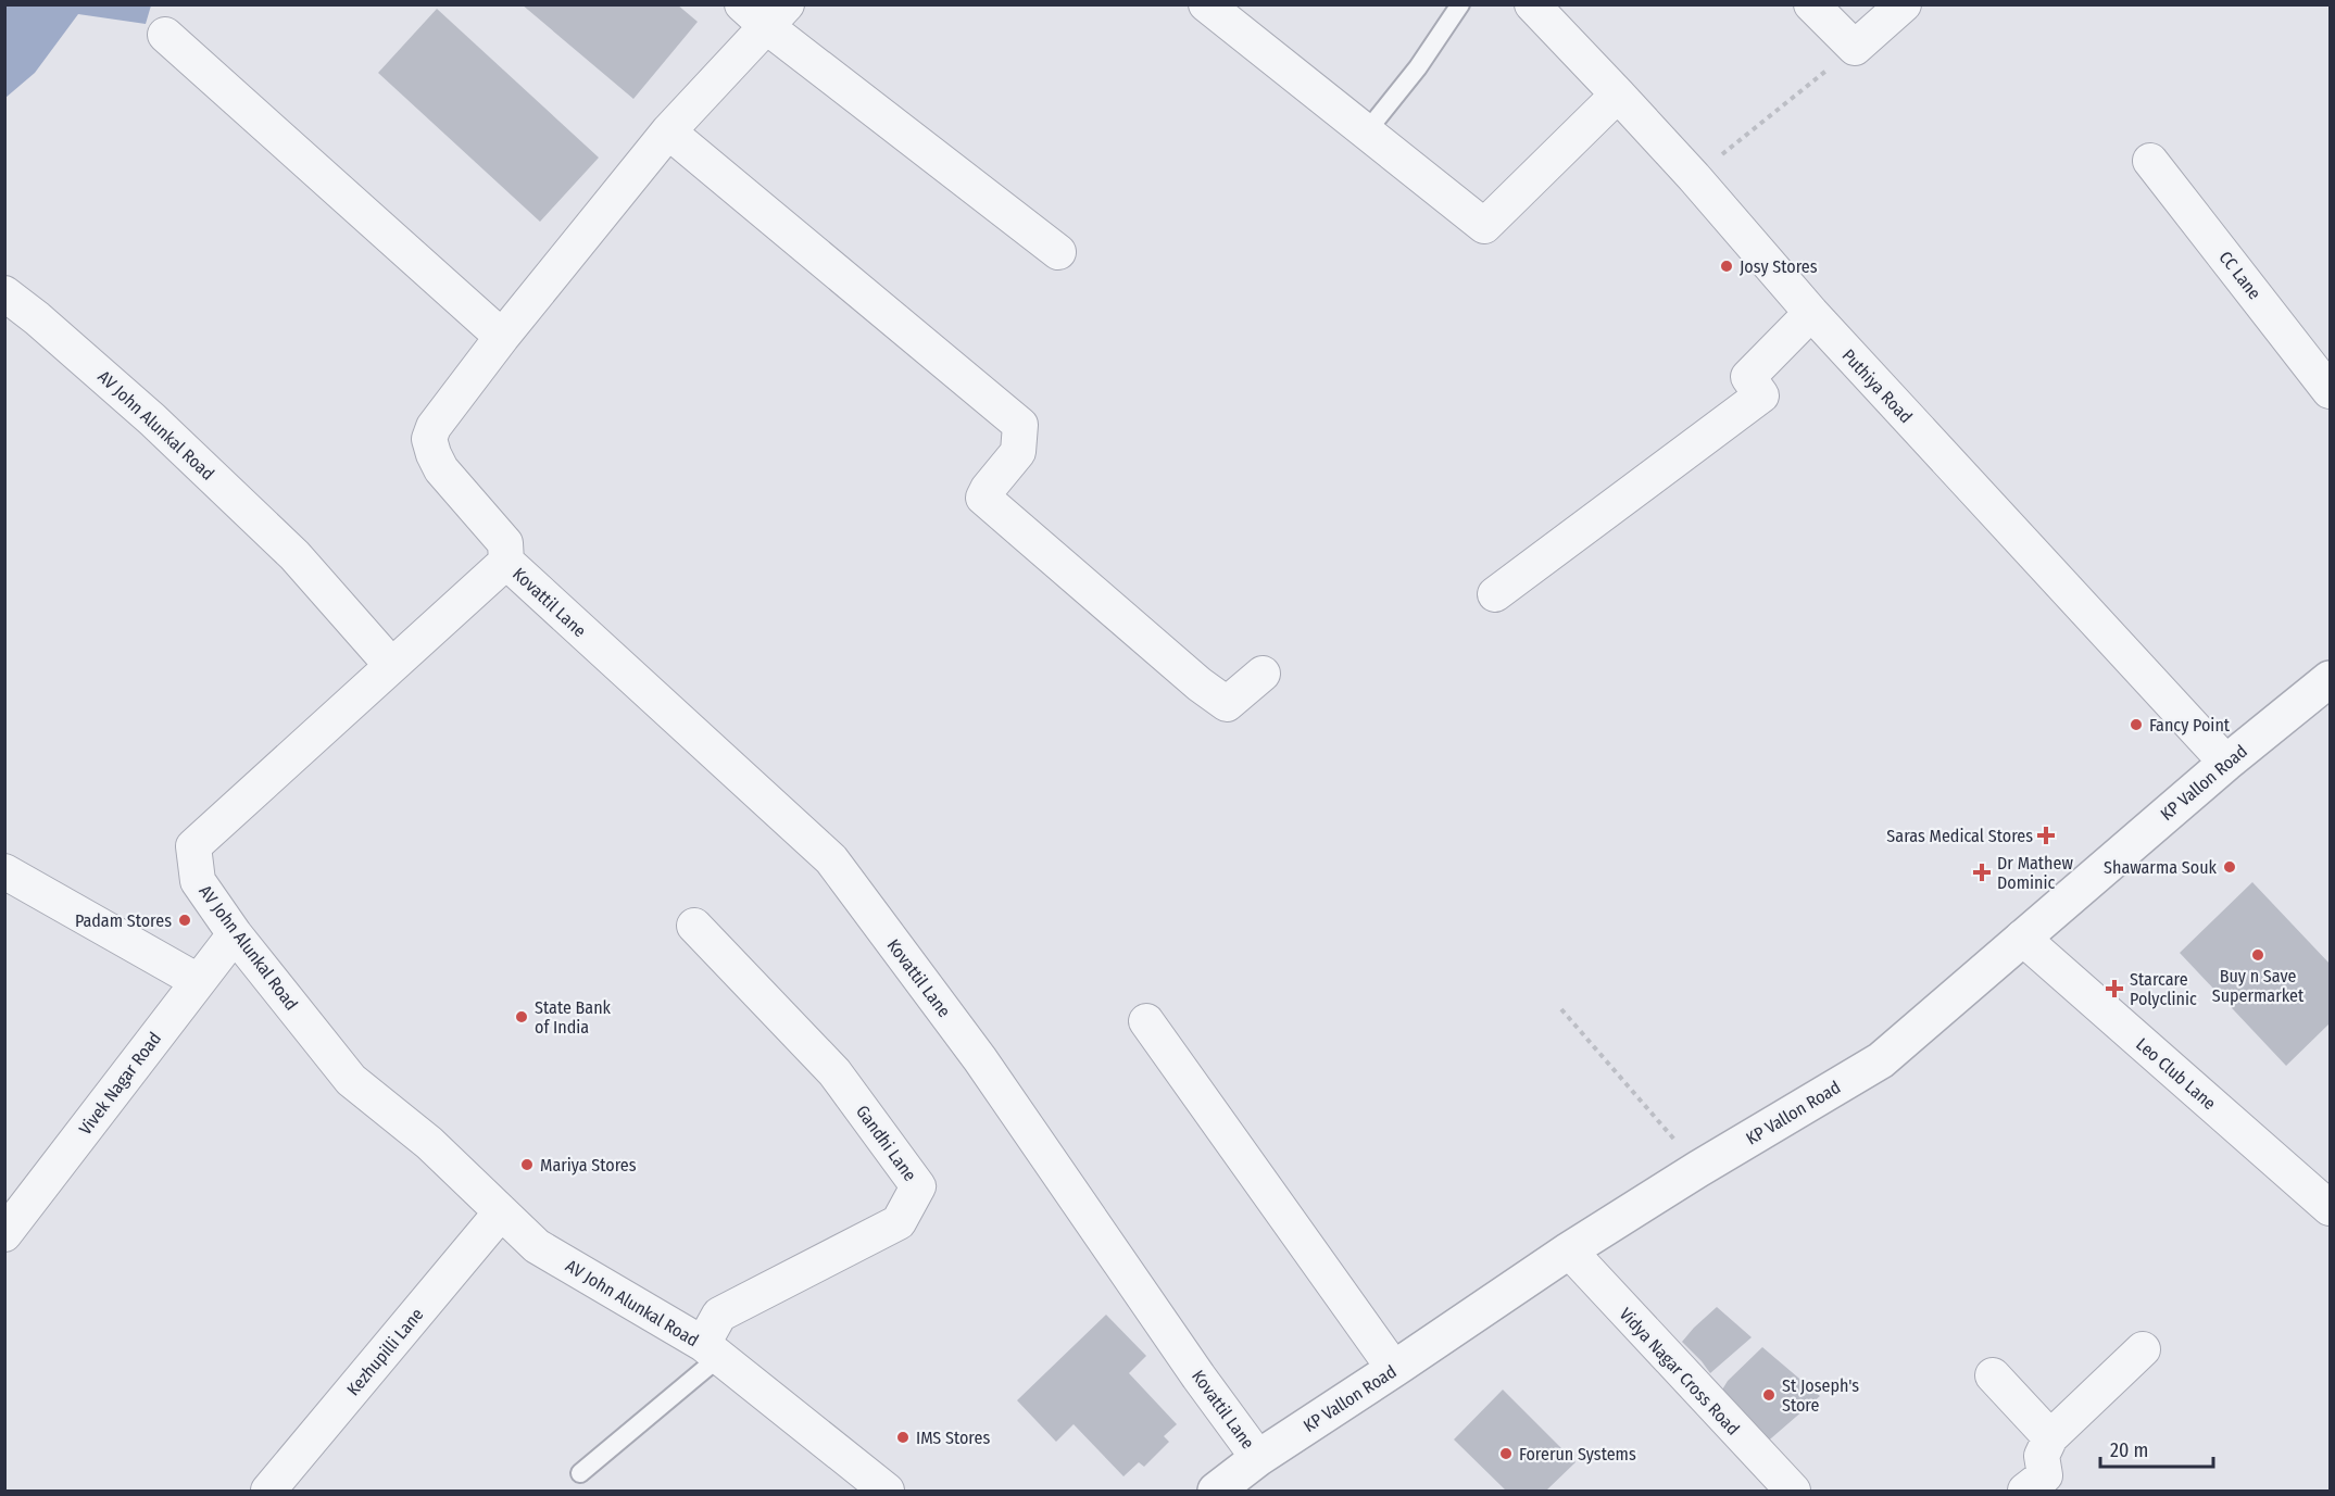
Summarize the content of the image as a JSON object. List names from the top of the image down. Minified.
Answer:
{"streets":{"street":["CC Lane","Puthiya Road","AV John Alunkal Road","Kovattil Lane","KP Vallon Road","Leo Club Lane","Vivek Nagar Road","Gandhi Lane","Kezhupilli Lane","Vidya Nagar Cross Road"]},"crossings":[["Puthiya Road","KP Vallon Road"],["AV John Alunkal Road","Vivek Nagar Road"],["AV John Alunkal Road","Gandhi Lane"],["AV John Alunkal Road","Kezhupilli Lane"],["Kovattil Lane","KP Vallon Road"],["KP Vallon Road","Leo Club Lane"],["KP Vallon Road","Vidya Nagar Cross Road"]],"places":{"other":["Josy Stores","Fancy Point","Shawarma Souk","Padam Stores","Buy n Save Supermarket","State Bank of India","Mariya Stores","St Joseph's Store","IMS Stores","Forerun Systems"],"health":["Saras Medical Stores","Dr Mathew Dominic","Starcare Polyclinic"]},"scale_bar":"20 m"}
